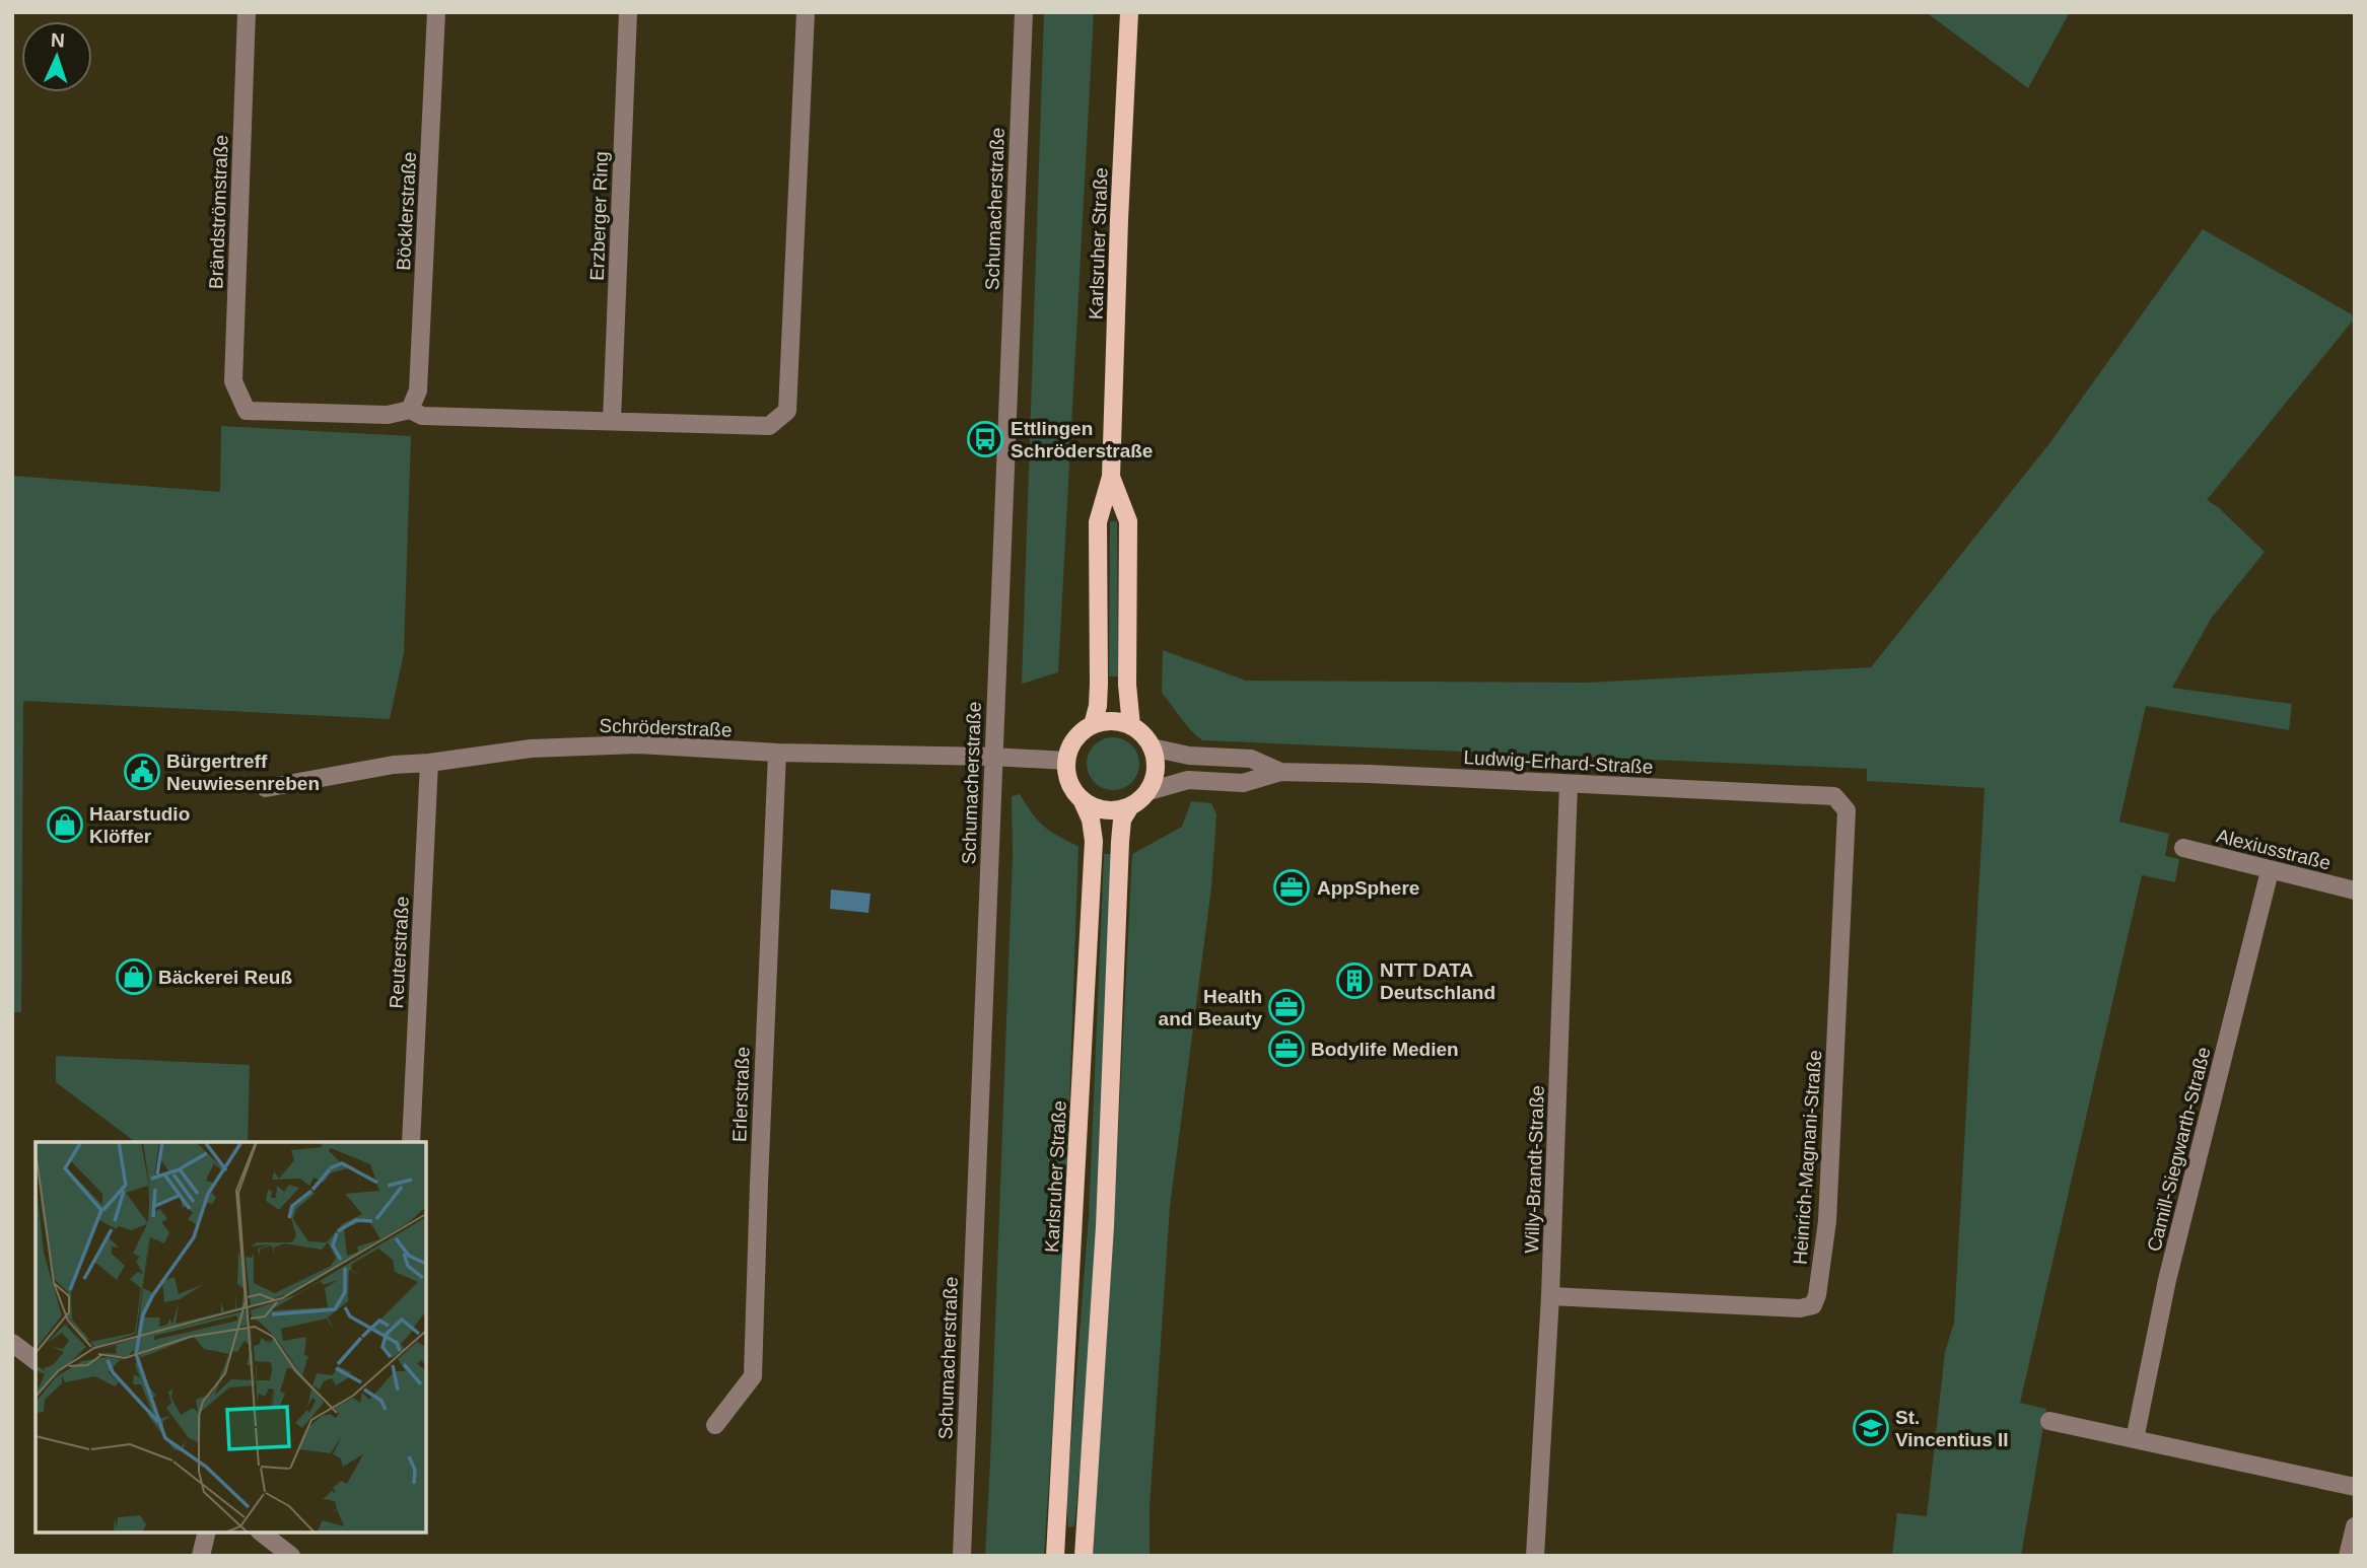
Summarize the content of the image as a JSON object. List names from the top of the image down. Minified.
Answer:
{"streets":{"main road":["Karlsruher Straße"],"street":["Schumacherstraße","Böcklerstraße","Brändströmstraße","Erzberger Ring","Schröderstraße","Ludwig-Erhard-Straße","Alexiusstraße","Reuterstraße","Erlerstraße","Camill-Siegwarth-Straße","Heinrich-Magnani-Straße","Willy-Brandt-Straße"]},"crossings":[["Schumacherstraße","Schröderstraße"],["Böcklerstraße","Brändströmstraße"],["Karlsruher Straße","Schröderstraße"],["Karlsruher Straße","Ludwig-Erhard-Straße"],["Schröderstraße","Ludwig-Erhard-Straße"],["Schröderstraße","Reuterstraße"],["Schröderstraße","Erlerstraße"],["Ludwig-Erhard-Straße","Heinrich-Magnani-Straße"],["Ludwig-Erhard-Straße","Willy-Brandt-Straße"],["Alexiusstraße","Camill-Siegwarth-Straße"],["Heinrich-Magnani-Straße","Willy-Brandt-Straße"]],"places":{"bus stop":["Ettlingen Schröderstraße"],"public building":["Bürgertreff Neuwiesenreben"],"shop":["Haarstudio Klöffer","Bäckerei Reuß"],"office":["AppSphere","Health and Beauty","Bodylife Medien"],"building":["NTT DATA Deutschland"],"school or university":["St. Vincentius II"]},"north":"top"}
